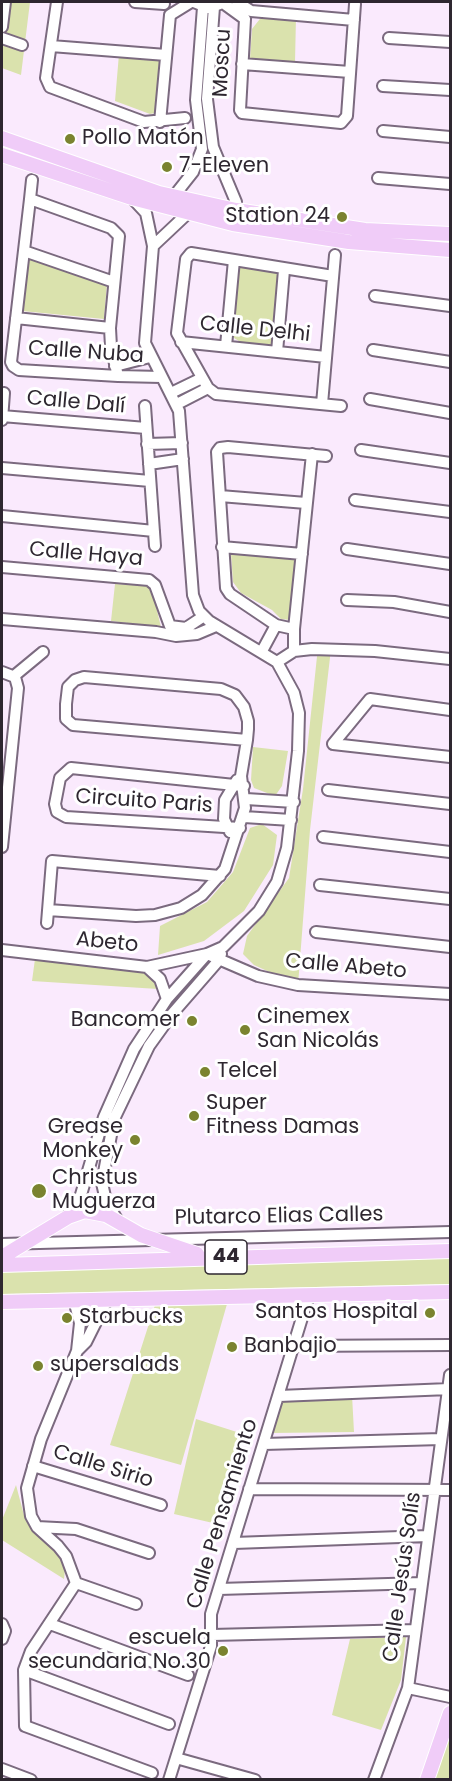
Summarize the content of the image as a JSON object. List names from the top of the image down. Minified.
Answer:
{"streets":{"main road":["44"],"street":["Moscu","Calle Delhi","Calle Nuba","Calle Dalí","Calle Haya","Circuito Paris","Abeto","Calle Abeto","Plutarco Elias Calles","Calle Sirio","Calle Pensamiento","Calle Jesús Solís"]},"crossings":[["Abeto","Calle Abeto"],["44","Calle Pensamiento"]],"places":["Pollo Matón","7-Eleven","Station 24","Bancomer","Cinemex San Nicolás","Telcel","Super Fitness Damas","Grease Monkey","Christus Muguerza","Santos Hospital","Starbucks","Banbajio","supersalads","escuela secundaria No.30"]}
